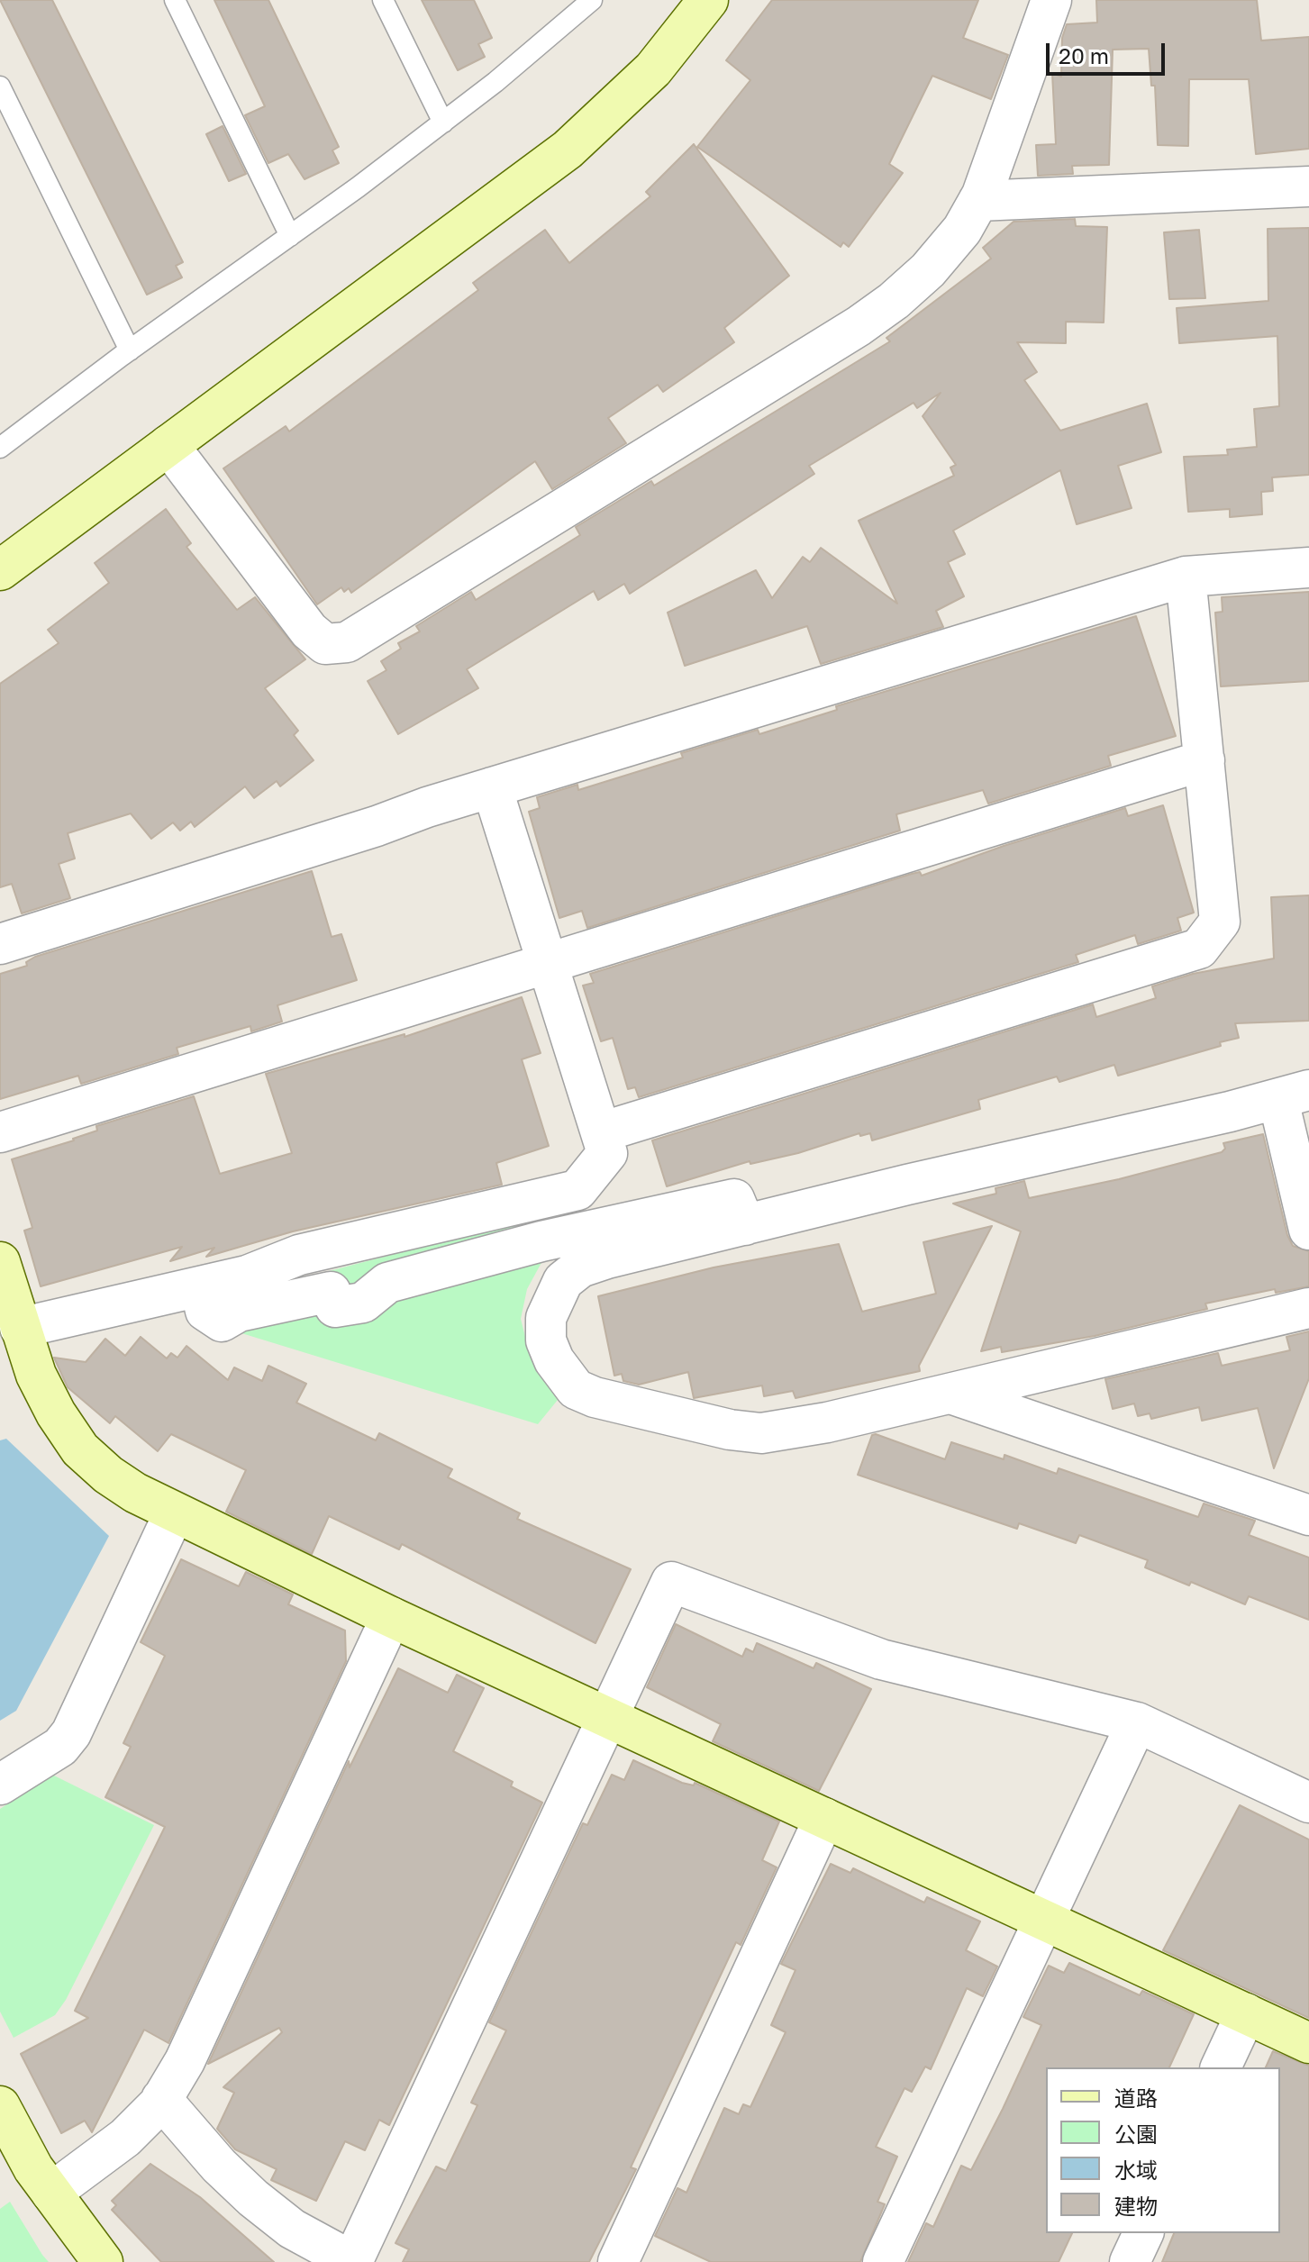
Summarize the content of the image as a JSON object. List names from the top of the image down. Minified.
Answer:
{"legend":["道路","公園","水域","建物"],"scale_bar":"20 m"}
